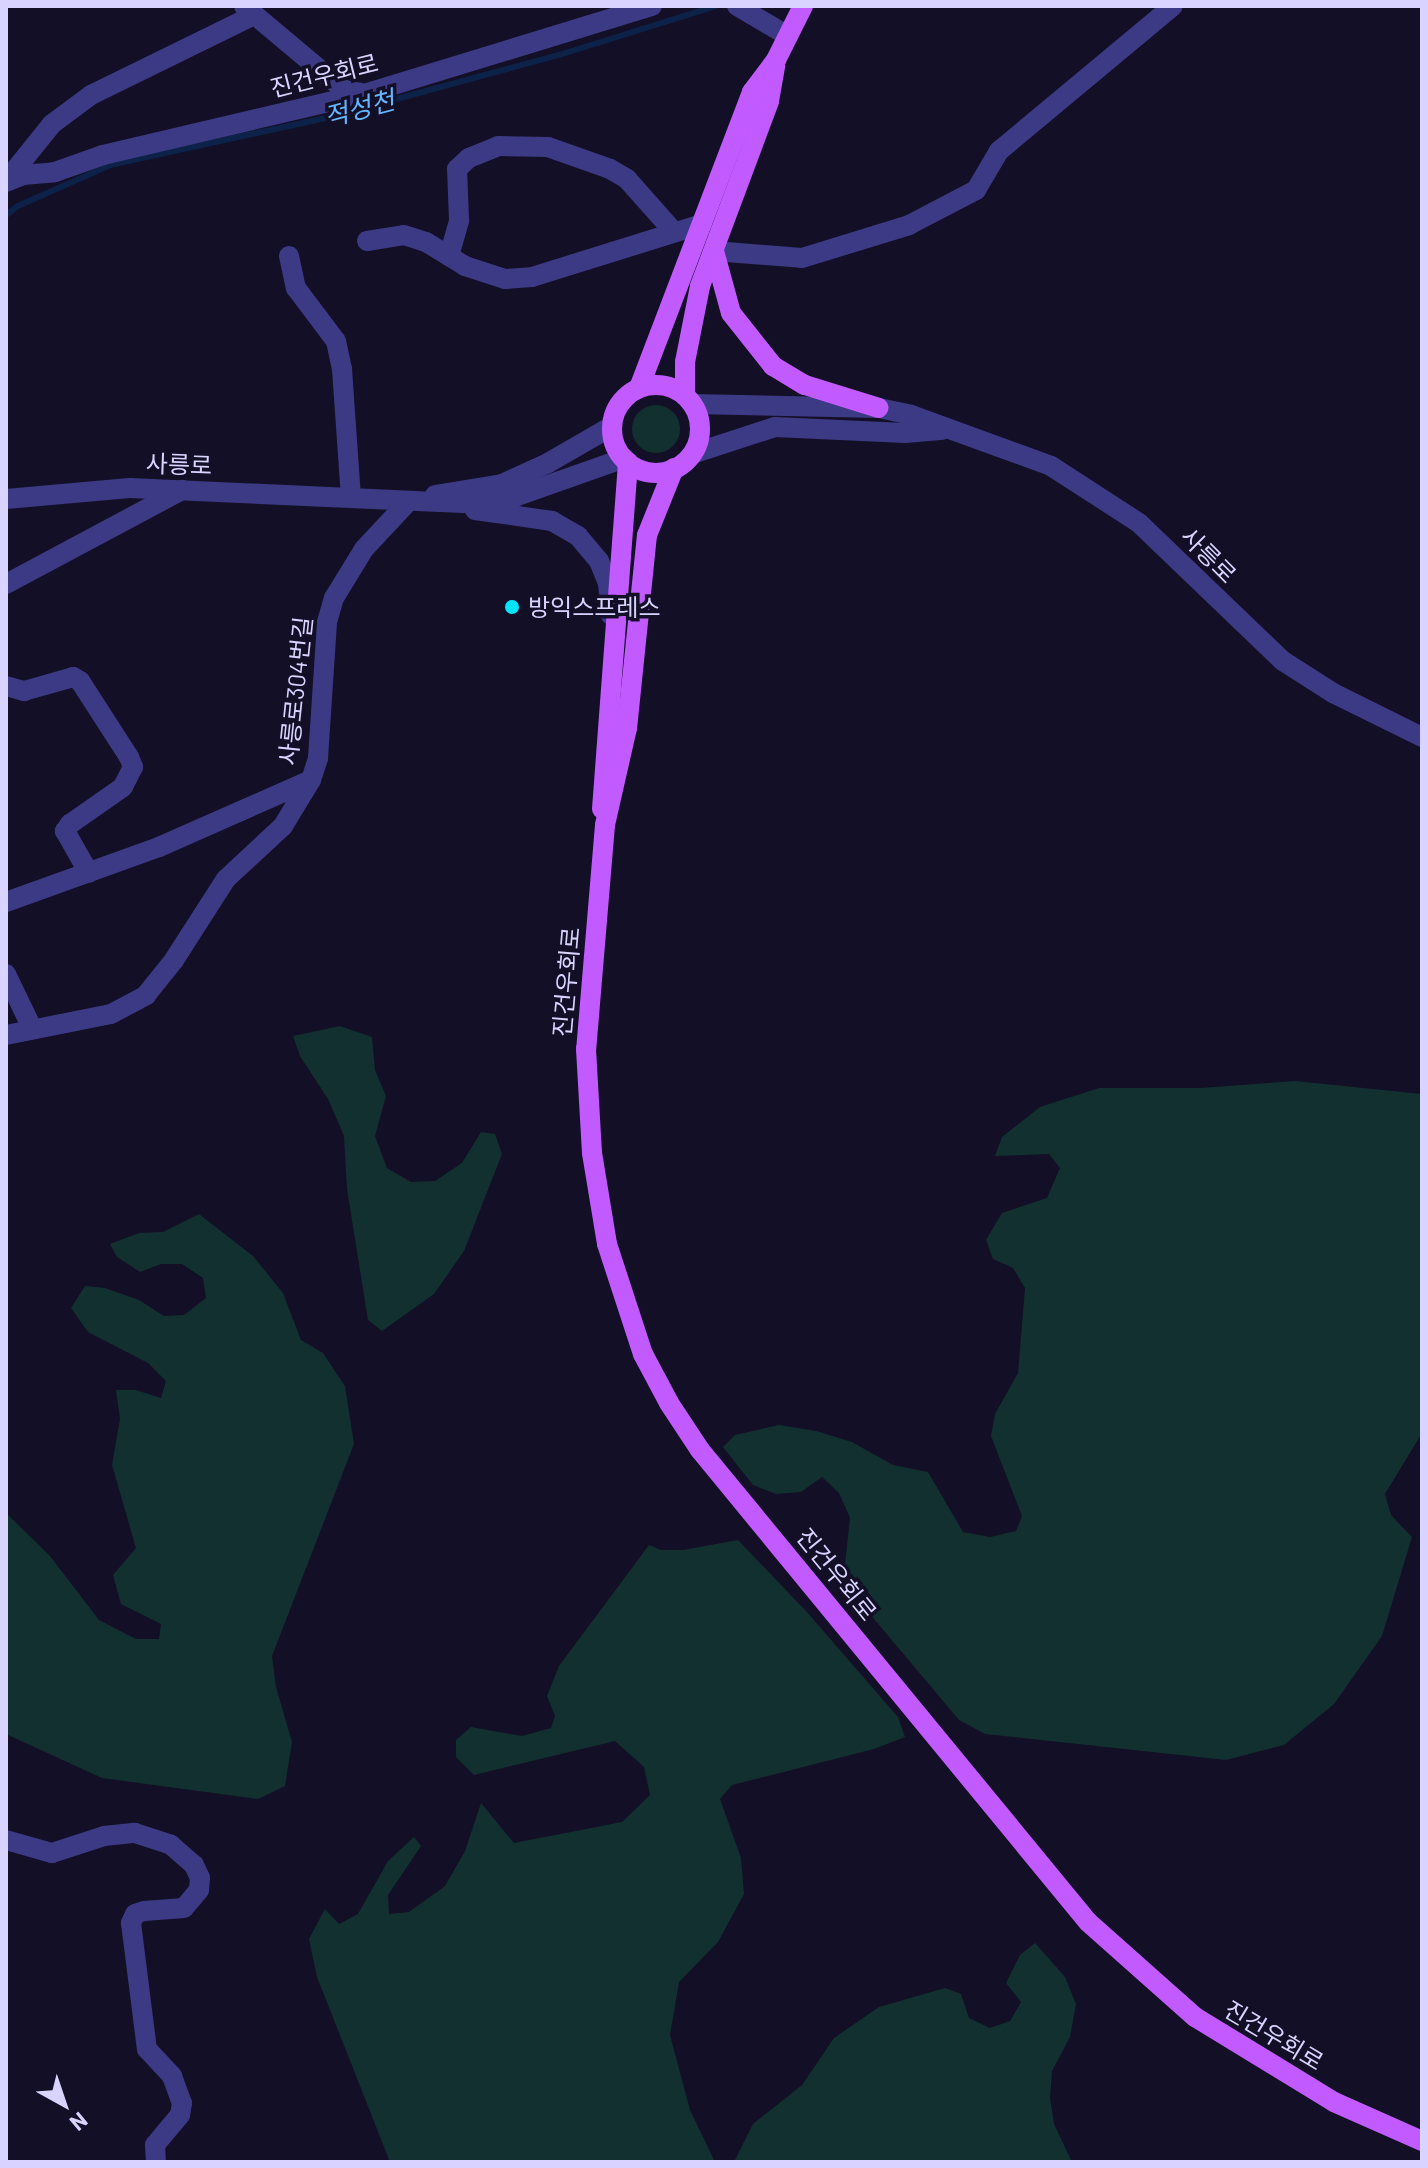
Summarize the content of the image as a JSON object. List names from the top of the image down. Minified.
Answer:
{"streets":{"main road":["진건우회로"],"street":["사릉로","사릉로304번길"]},"crossings":[["진건우회로","사릉로"],["사릉로","사릉로304번길"]],"water":["적성천"],"places":["방익스프레스"],"north":"bottom right"}
